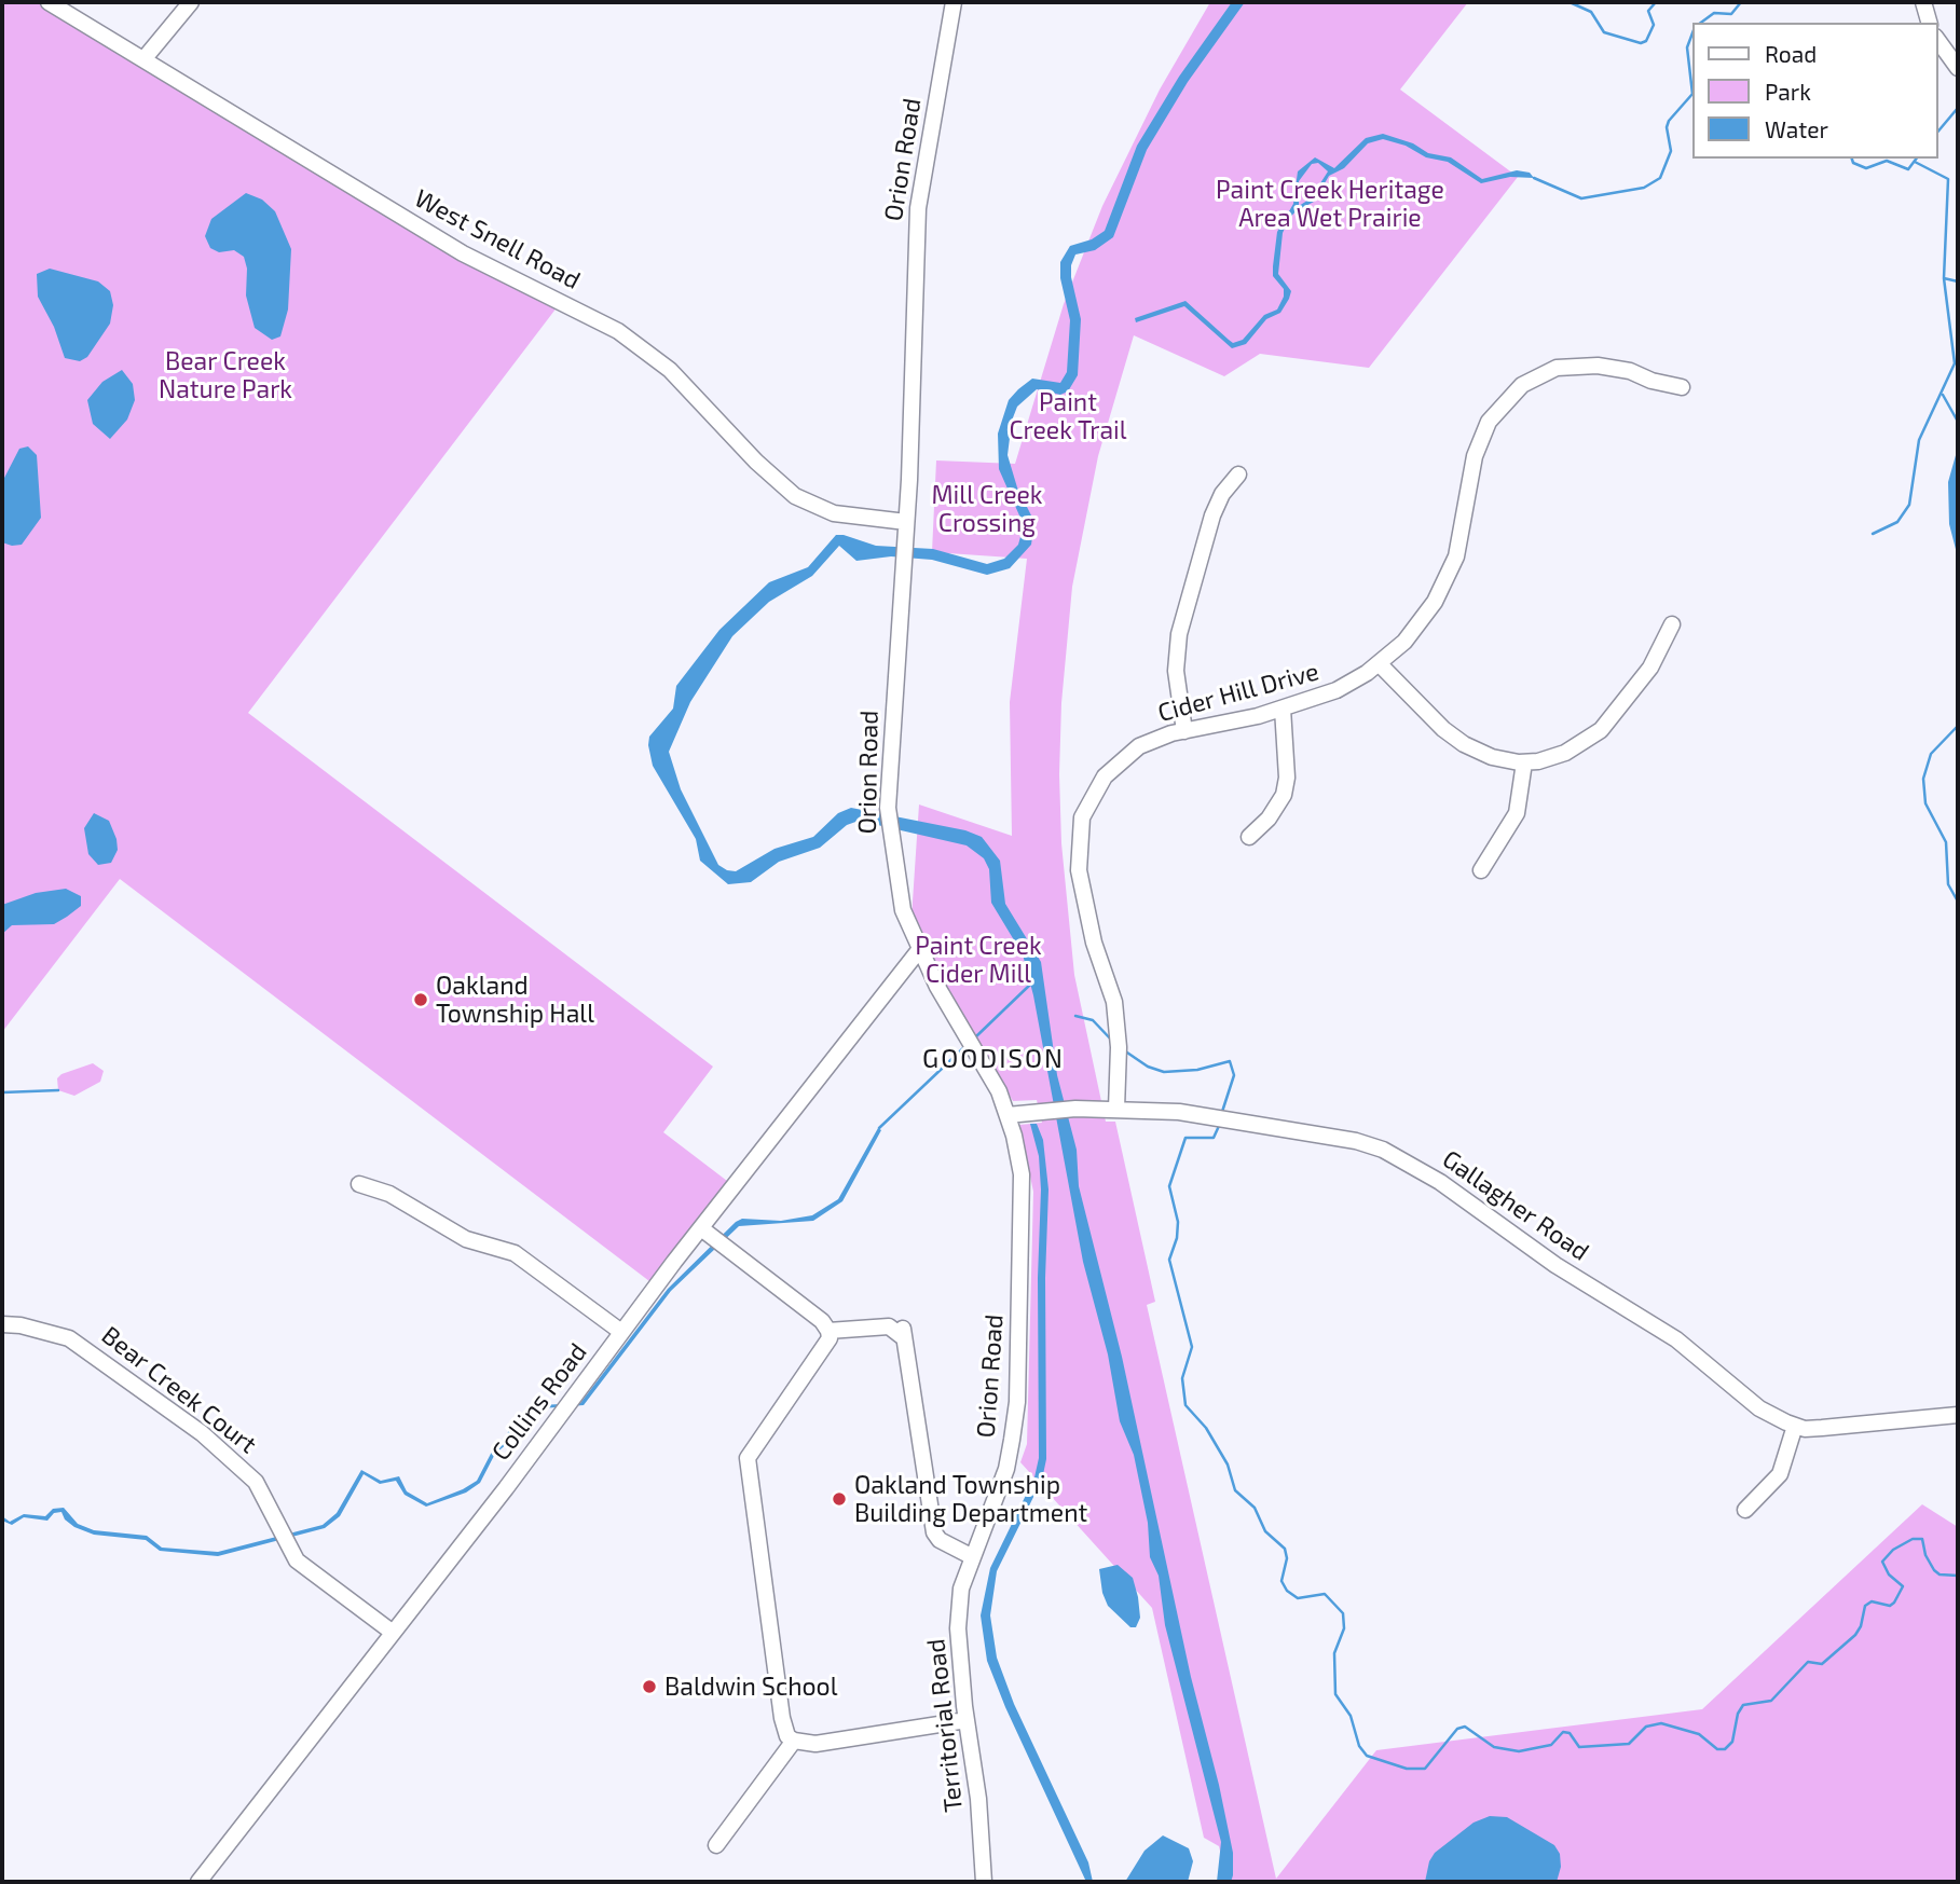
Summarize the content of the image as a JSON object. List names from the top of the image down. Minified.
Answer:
{"streets":{"street":["Orion Road","West Snell Road","Cider Hill Drive","Gallagher Road","Bear Creek Court","Collins Road","Territorial Road"]},"crossings":[["Orion Road","West Snell Road"],["Orion Road","Gallagher Road"],["Orion Road","Collins Road"],["Orion Road","Territorial Road"],["Cider Hill Drive","Gallagher Road"],["Bear Creek Court","Collins Road"]],"districts":["GOODISON"],"parks":["Paint Creek Heritage Area Wet Prairie","Bear Creek Nature Park","Paint Creek Trail","Mill Creek Crossing","Paint Creek Cider Mill"],"places":["Oakland Township Hall","Oakland Township Building Department","Baldwin School"],"legend":["Road","Park","Water"]}
